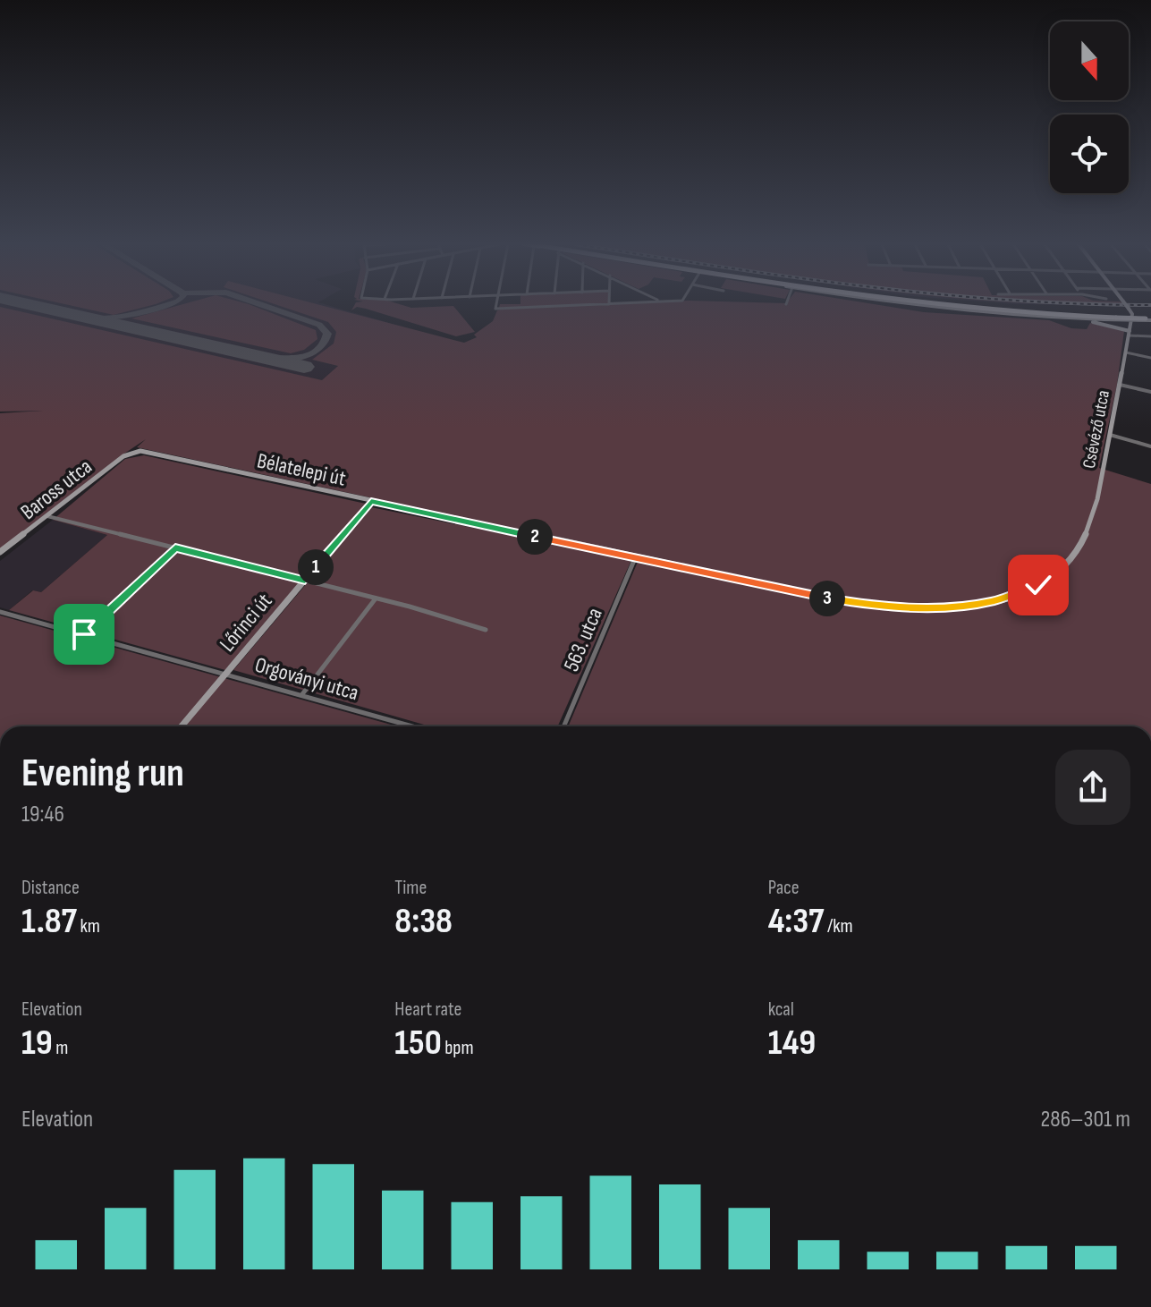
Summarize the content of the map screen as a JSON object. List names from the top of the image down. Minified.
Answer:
{"streets":{"street":["Csévéző utca","Bélatelepi út","Baross utca","Lőrinci út","563. utca","Orgoványi utca"]},"crossings":[["Csévéző utca","Bélatelepi út"],["Bélatelepi út","Baross utca"],["Bélatelepi út","Lőrinci út"],["Bélatelepi út","563. utca"],["Lőrinci út","Orgoványi utca"]],"north":"bottom","page":{"pins":["2","1","3"],"heading":["Evening run","19:46"],"stats":[["Distance","1.87 km"],["Time","8:38"],["Pace","4:37 /km"],["Elevation","19 m"],["Heart rate","150 bpm"],["kcal","149"]],"chart":["Elevation","286–301 m"]}}
